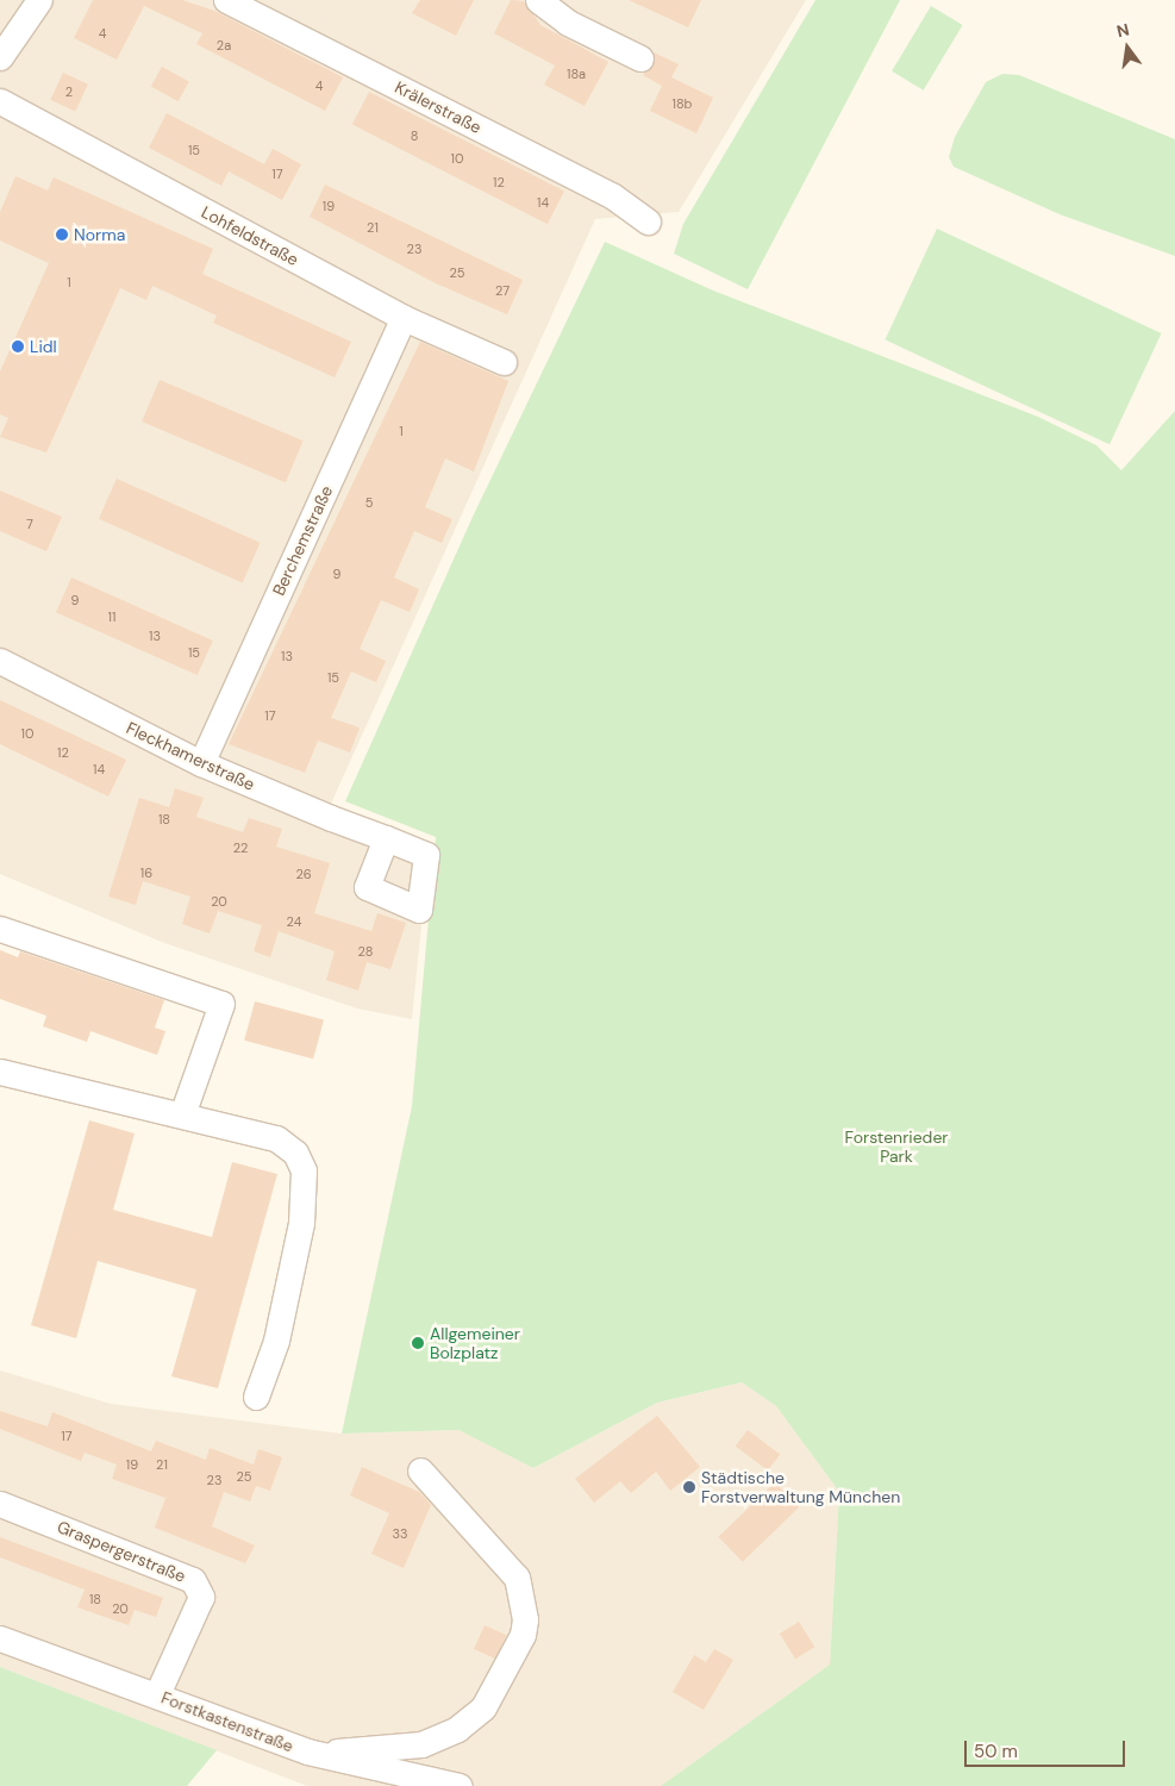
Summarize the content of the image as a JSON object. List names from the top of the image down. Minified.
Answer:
{"streets":{"street":["Krälerstraße","Lohfeldstraße","Berchemstraße","Fleckhamerstraße","Graspergerstraße","Forstkastenstraße"]},"crossings":[["Lohfeldstraße","Berchemstraße"],["Berchemstraße","Fleckhamerstraße"],["Graspergerstraße","Forstkastenstraße"]],"parks":["Forstenrieder Park"],"places":["Norma","Lidl","Allgemeiner Bolzplatz","Städtische Forstverwaltung München"],"house_numbers":["4","2a","18a","4","2","18b","8","15","10","17","12","14","19","21","23","25","1","27","1","5","7","9","9","11","13","15","13","15","17","10","12","14","18","22","16","26","20","24","28","17","19","21","25","23","33","18","20"],"scale_bar":"50 m","north":"top"}
